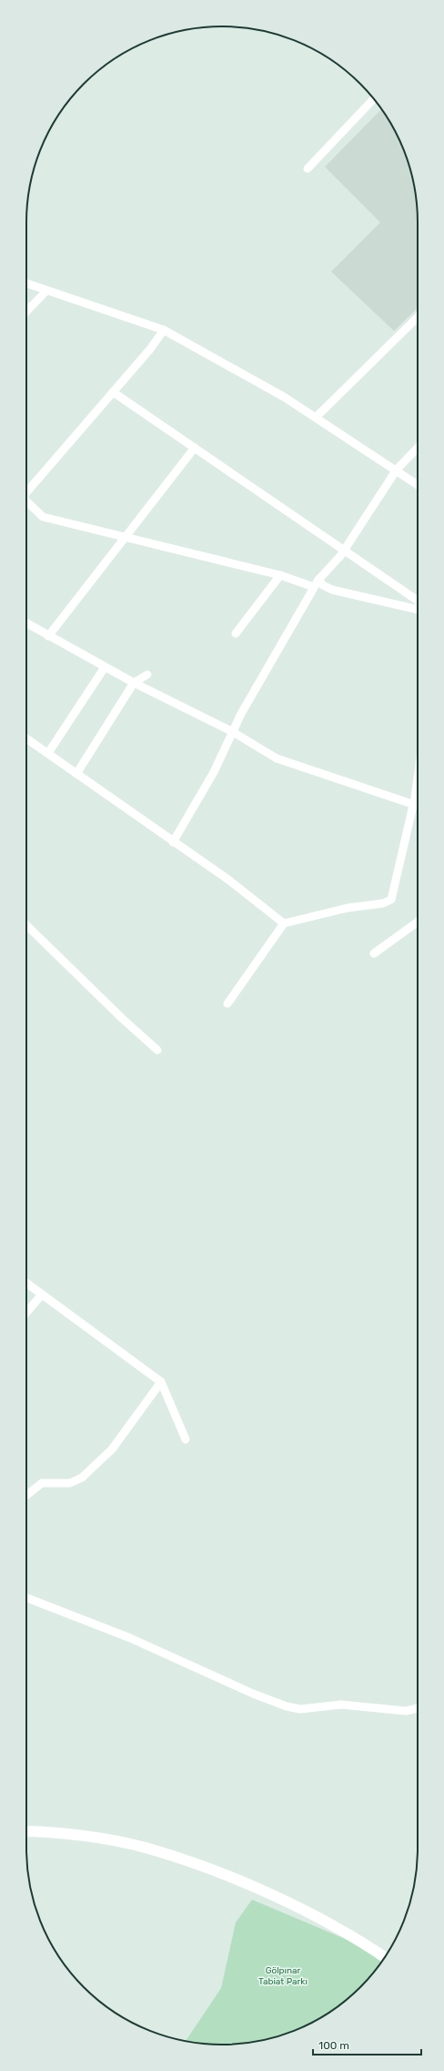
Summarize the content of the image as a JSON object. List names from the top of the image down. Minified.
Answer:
{"parks":["Gölpınar Tabiat Parkı"],"scale_bar":"100 m"}
